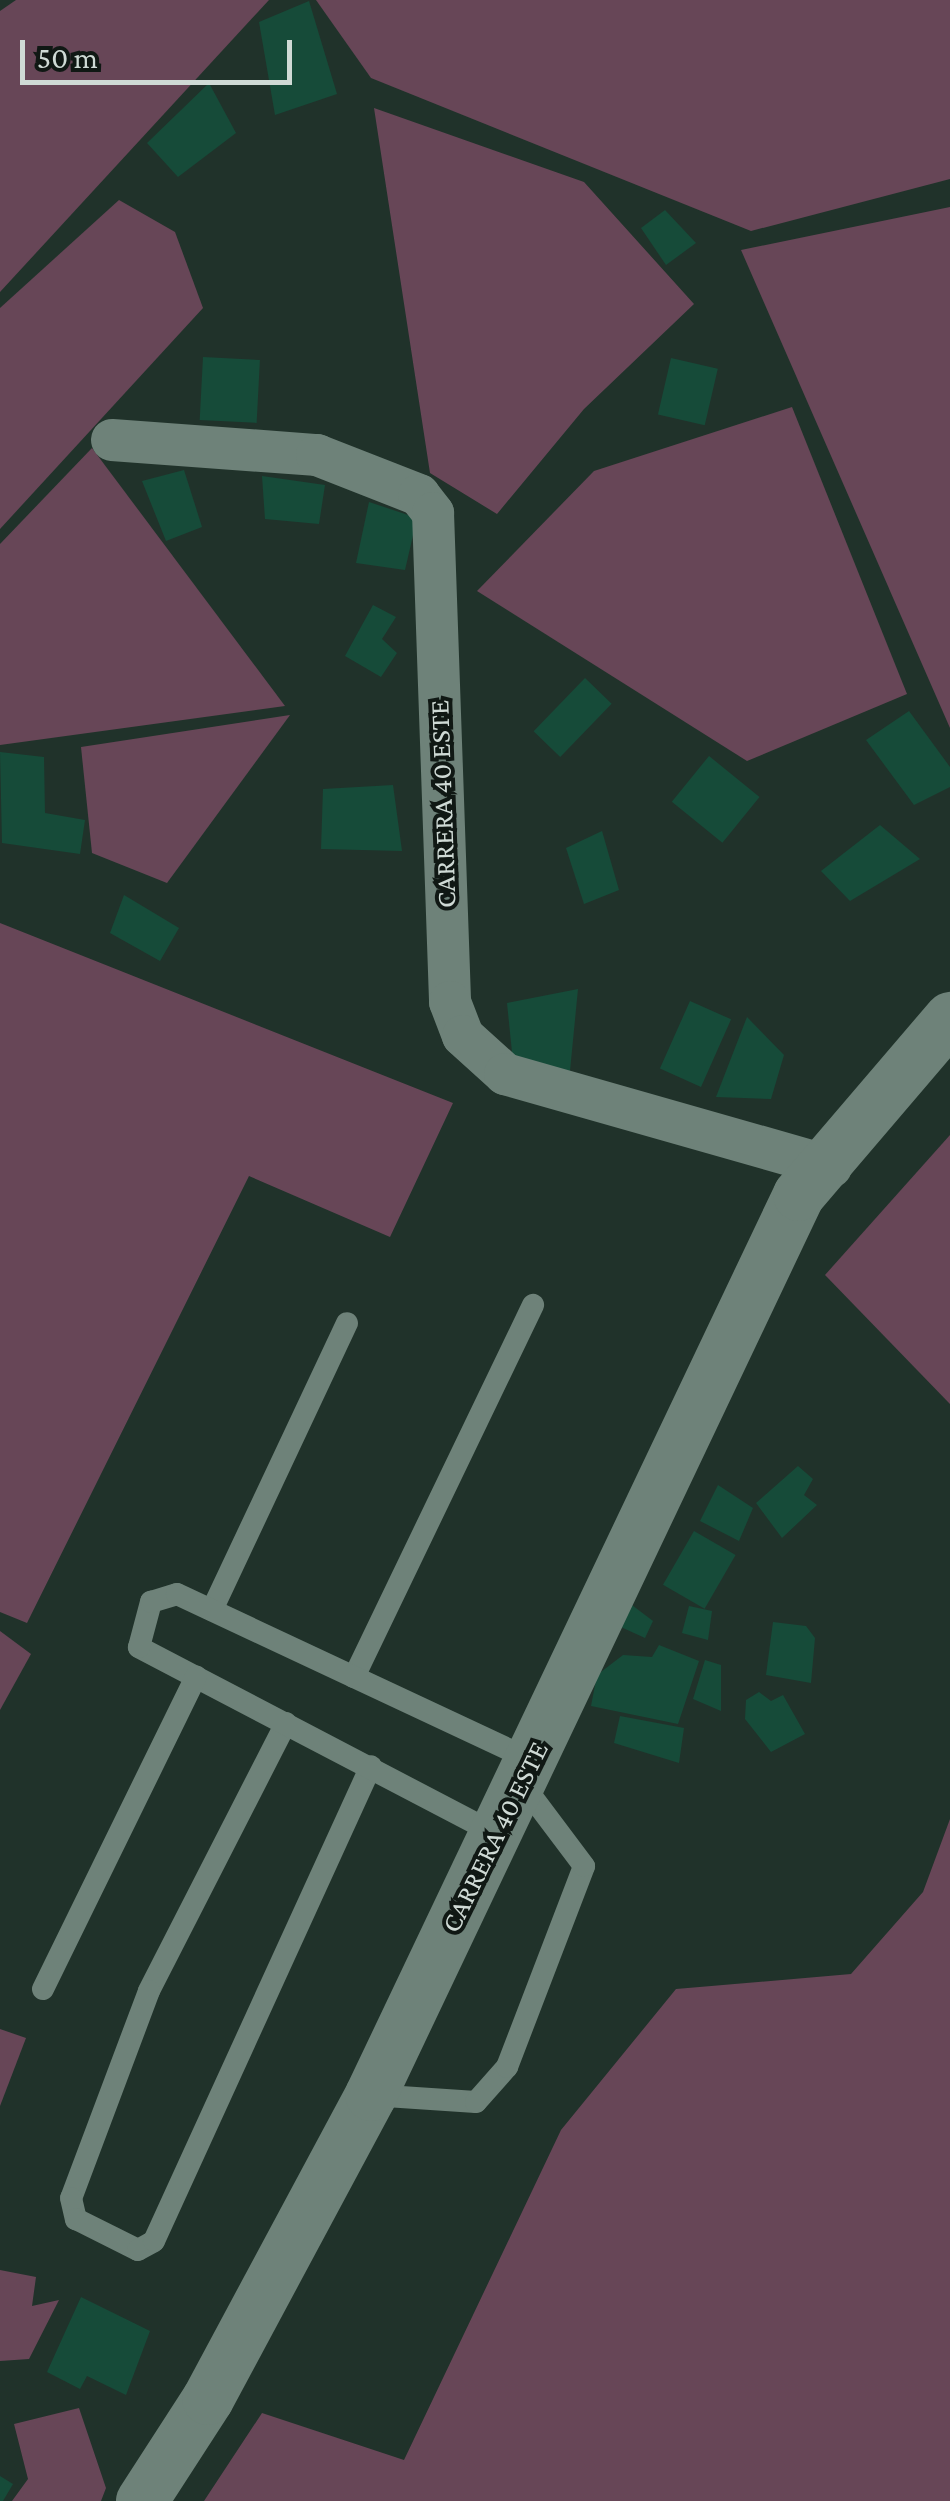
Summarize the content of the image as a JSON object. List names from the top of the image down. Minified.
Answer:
{"streets":{"street":["CARRERA 40 ESTE"]},"scale_bar":"50 m"}
